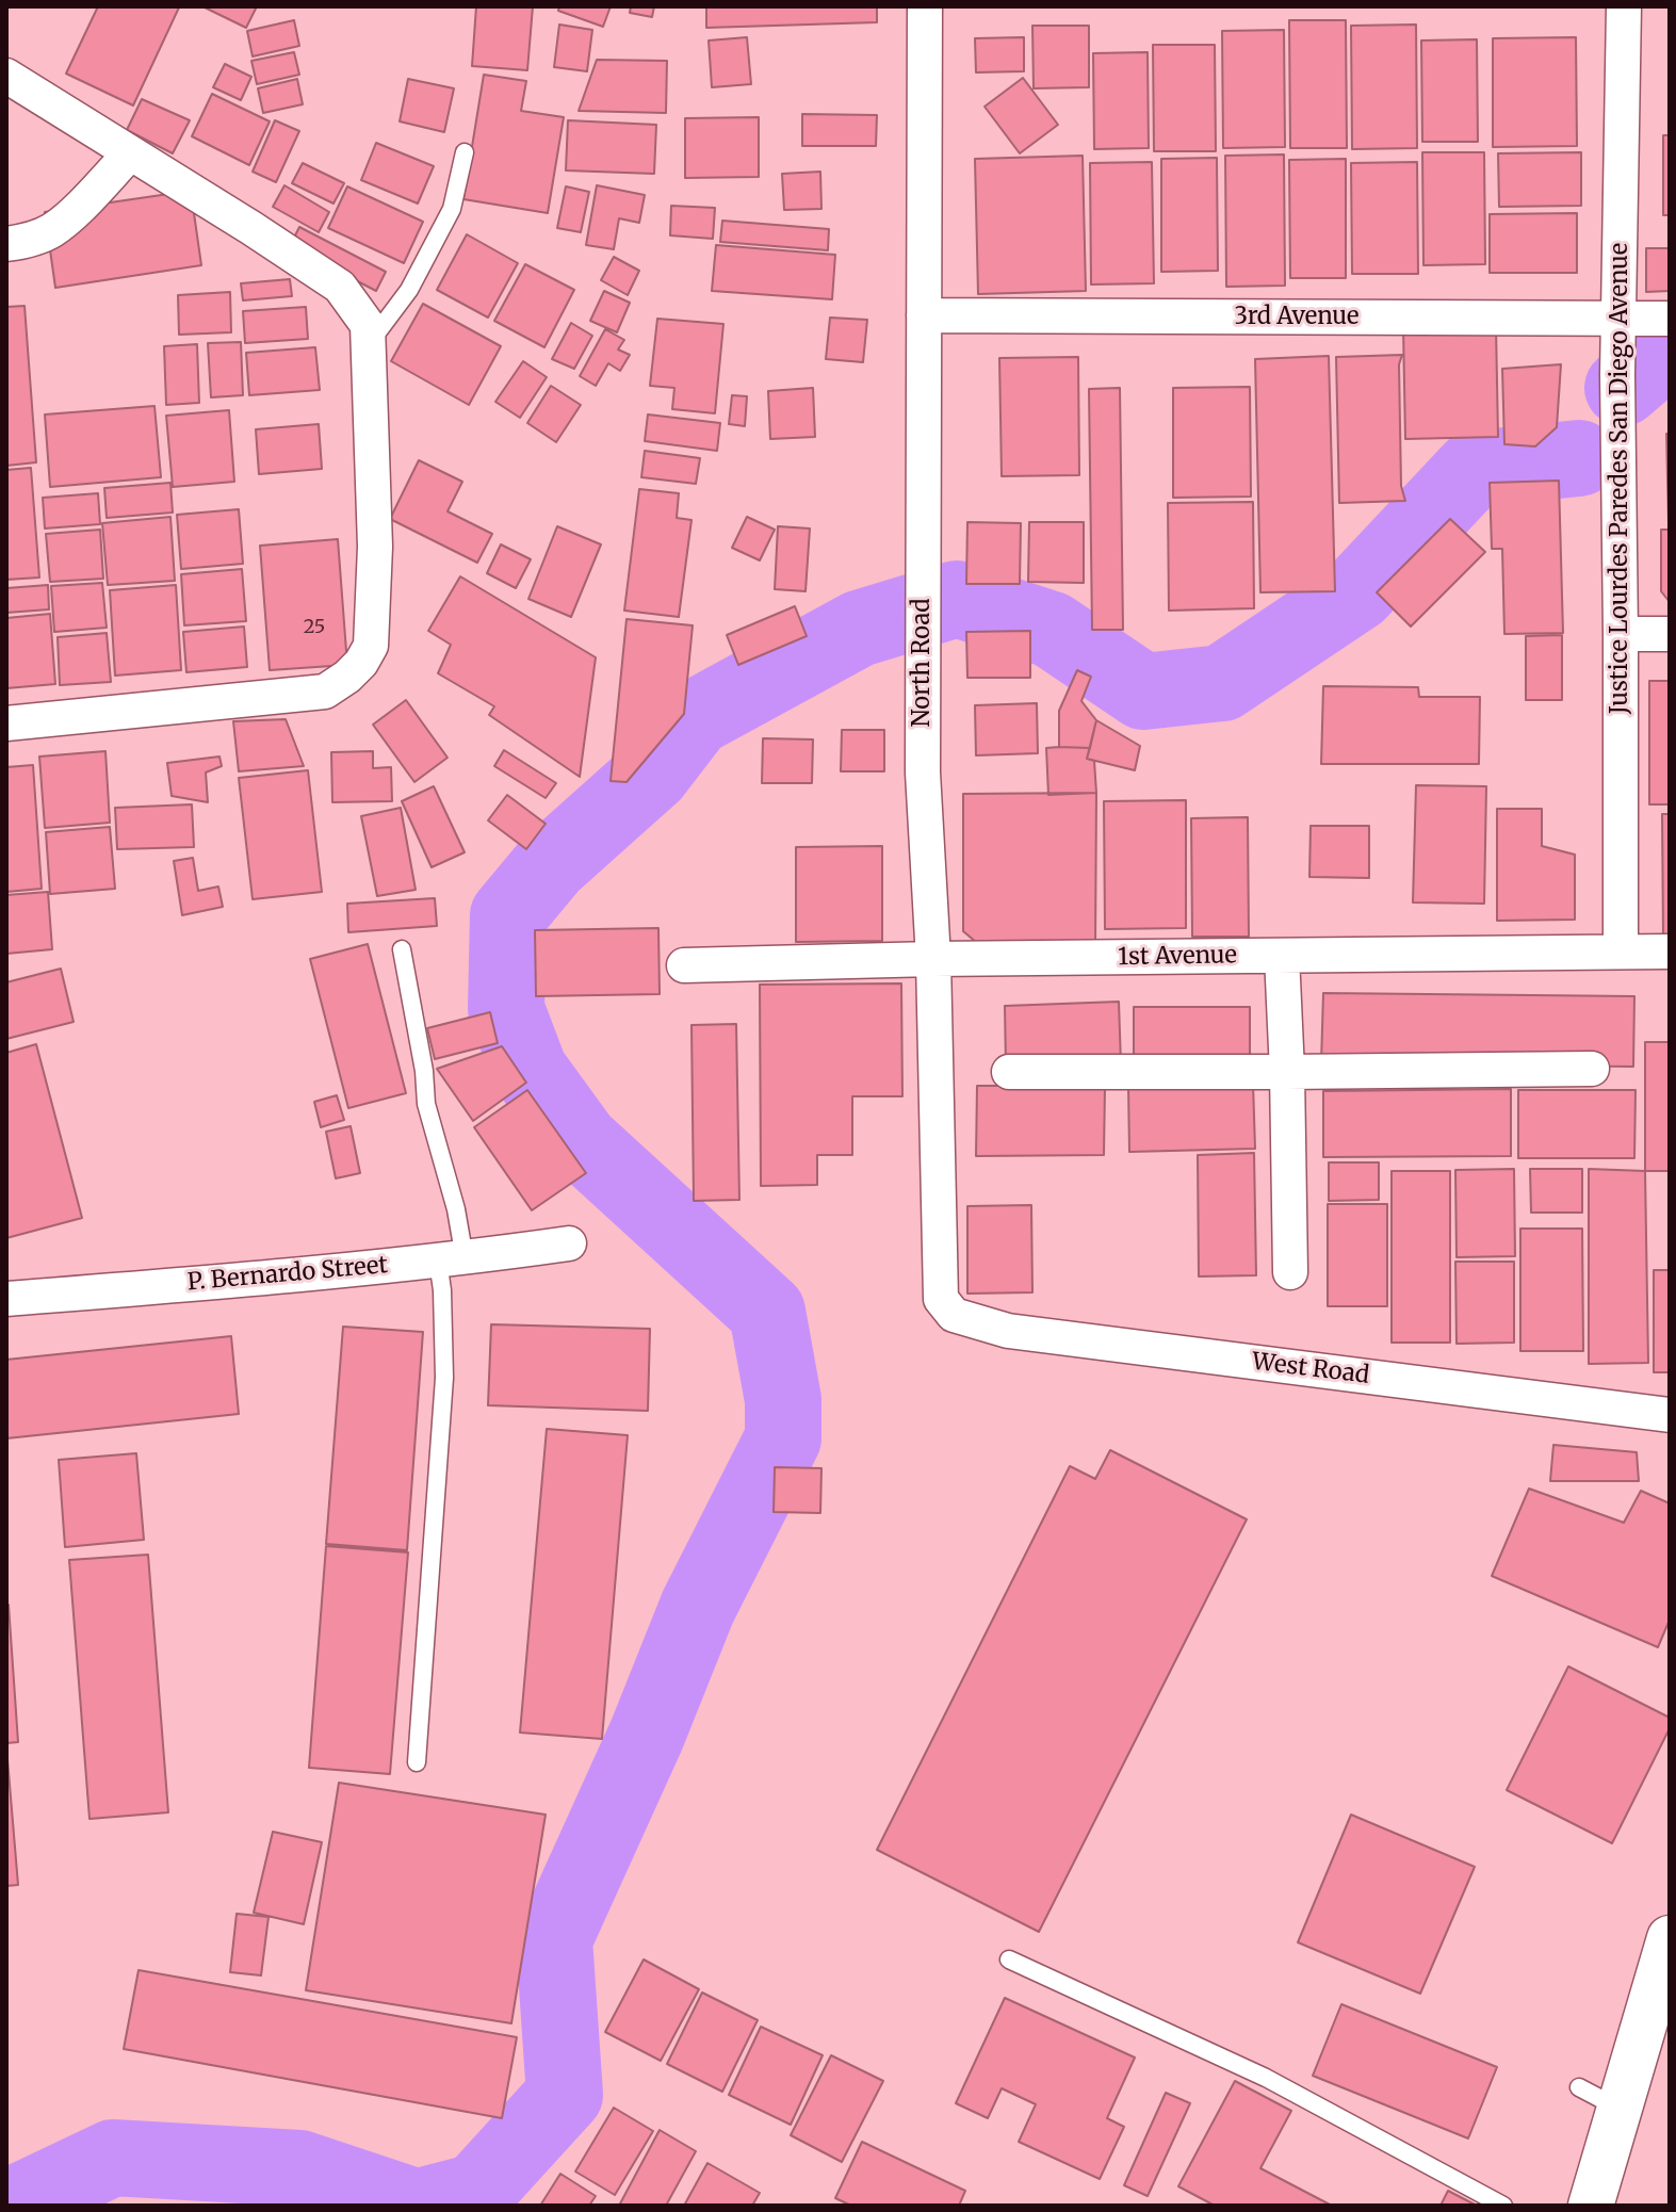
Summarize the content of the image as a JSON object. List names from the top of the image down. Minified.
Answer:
{"streets":{"street":["3rd Avenue","Justice Lourdes Paredes San Diego Avenue","North Road","1st Avenue","P. Bernardo Street","West Road"]},"crossings":[["3rd Avenue","Justice Lourdes Paredes San Diego Avenue"],["3rd Avenue","North Road"],["Justice Lourdes Paredes San Diego Avenue","1st Avenue"],["North Road","1st Avenue"],["North Road","West Road"]],"house_numbers":["25"]}
